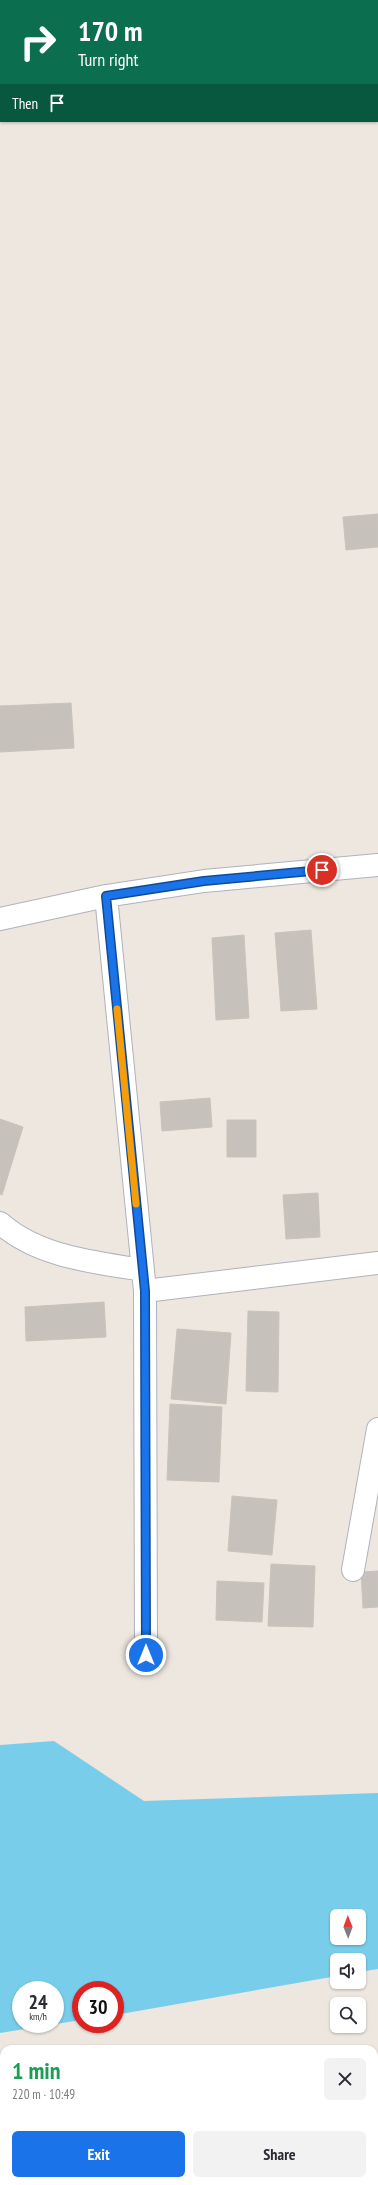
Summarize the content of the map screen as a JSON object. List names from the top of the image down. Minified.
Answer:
{"north":"top","page":{"turn":["170 m","Turn right"],"then":"Then","speed":"24 km/h","limit":"30","heading":["1 min","220 m · 10:49"],"buttons":["Exit","Share"]}}
